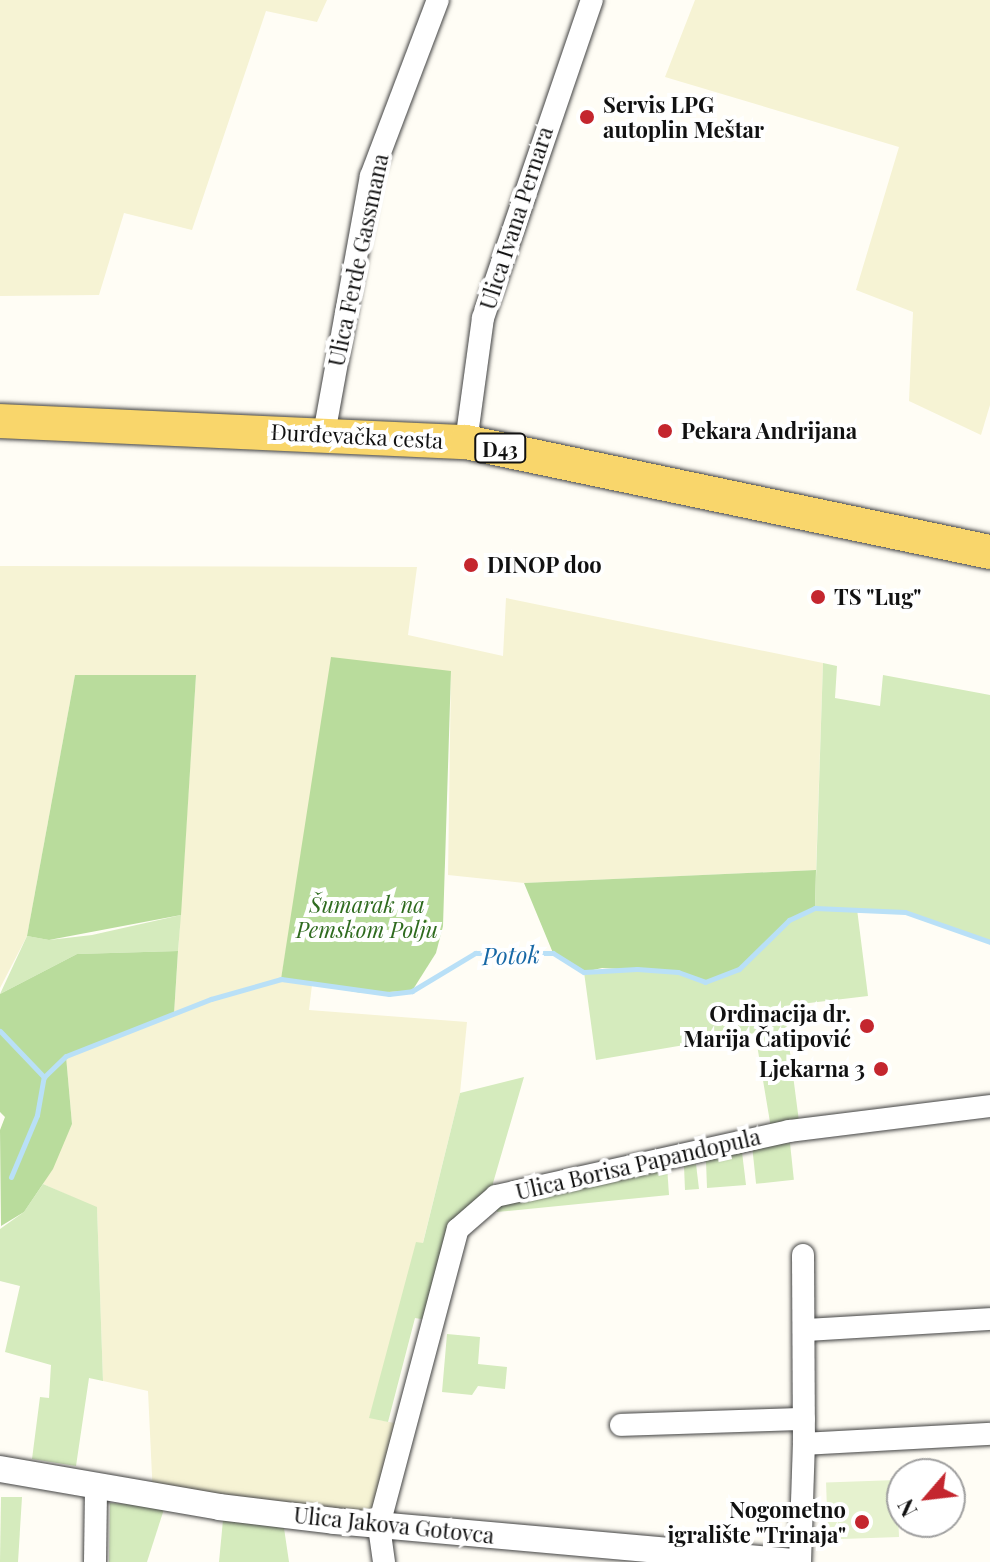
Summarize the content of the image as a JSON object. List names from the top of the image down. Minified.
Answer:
{"streets":{"main road":["Đurđevačka cesta","D43"],"street":["Ulica Ivana Pernara","Ulica Ferde Gassmana","Ulica Borisa Papandopula","Ulica Jakova Gotovca"]},"crossings":[["Ulica Ivana Pernara","Đurđevačka cesta"],["Ulica Ferde Gassmana","Đurđevačka cesta"],["Ulica Borisa Papandopula","Ulica Jakova Gotovca"]],"water":["Potok"],"parks":["Šumarak na Pemskom Polju"],"places":["Servis LPG autoplin Meštar","Pekara Andrijana","DINOP doo","TS \"Lug\"","Ordinacija dr. Marija Čatipović","Ljekarna 3","Nogometno igralište \"Trinaja\""],"north":"bottom left"}
